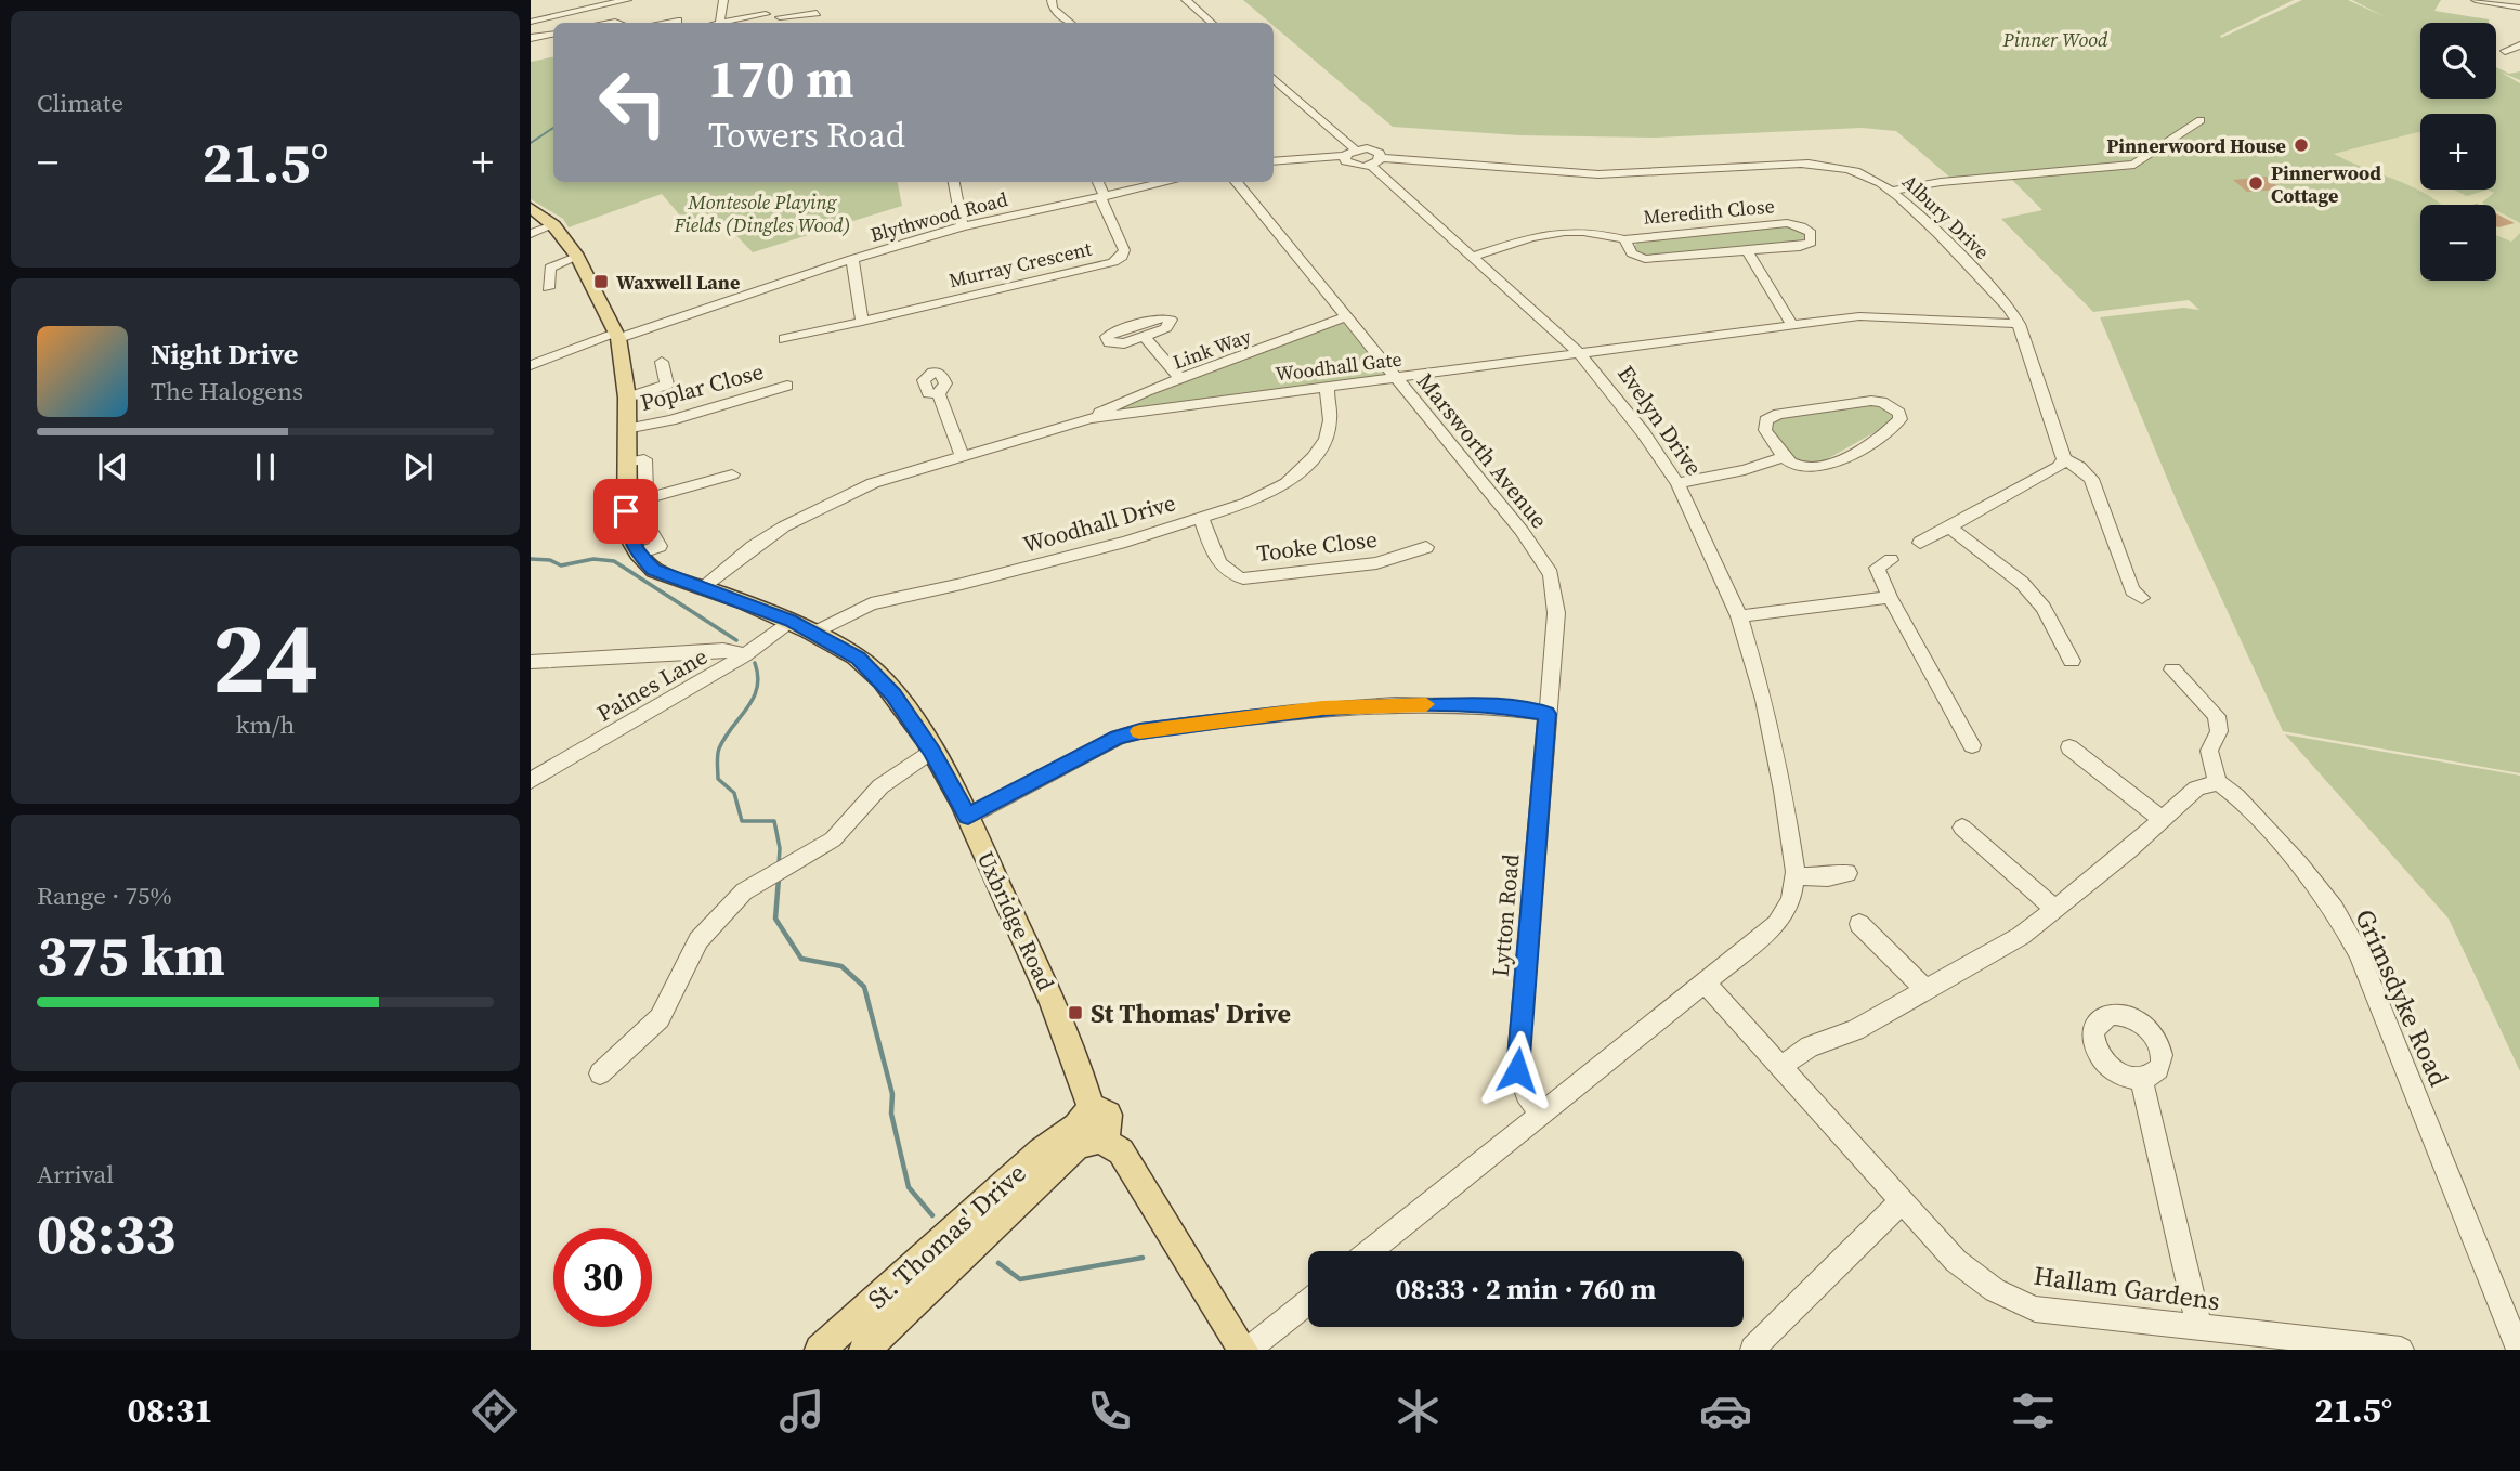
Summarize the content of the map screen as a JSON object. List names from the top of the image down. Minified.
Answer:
{"streets":{"main road":["Uxbridge Road","St. Thomas' Drive"],"street":["Meredith Close","Blythwood Road","Albury Drive","Murray Crescent","Link Way","Woodhall Gate","Poplar Close","Evelyn Drive","Marsworth Avenue","Woodhall Drive","Tooke Close","Paines Lane","Lytton Road","Grimsdyke Road","Hallam Gardens"]},"crossings":[["Meredith Close","Woodhall Gate"],["Meredith Close","Evelyn Drive"],["Blythwood Road","Murray Crescent"],["Albury Drive","Woodhall Gate"],["Albury Drive","Evelyn Drive"],["Link Way","Woodhall Gate"],["Link Way","Marsworth Avenue"],["Woodhall Gate","Evelyn Drive"],["Woodhall Gate","Marsworth Avenue"],["Woodhall Gate","Woodhall Drive"],["Woodhall Gate","Uxbridge Road"],["Evelyn Drive","Lytton Road"],["Evelyn Drive","Hallam Gardens"],["Marsworth Avenue","Lytton Road"],["Woodhall Drive","Tooke Close"],["Woodhall Drive","Uxbridge Road"],["Paines Lane","Uxbridge Road"],["Uxbridge Road","St. Thomas' Drive"]],"parks":["Pinner Wood","Montesole Playing Fields (Dingles Wood)"],"places":{"other":["Pinnerwoord House","Pinnerwood Cottage"],"transit":["Waxwell Lane","St Thomas' Drive"]},"page":{"tile":["Climate",["24","km/h"],["Range · 75%","375 km"],["Arrival","08:33"]],"map_buttons":["+","−"],"turn":["170 m","Towers Road"],"heat":["−","21.5°","+"],"song":["Night Drive","The Halogens"],"limit":"30","trip":"08:33 · 2 min · 760 m","tabs":["08:31","21.5°"]}}
